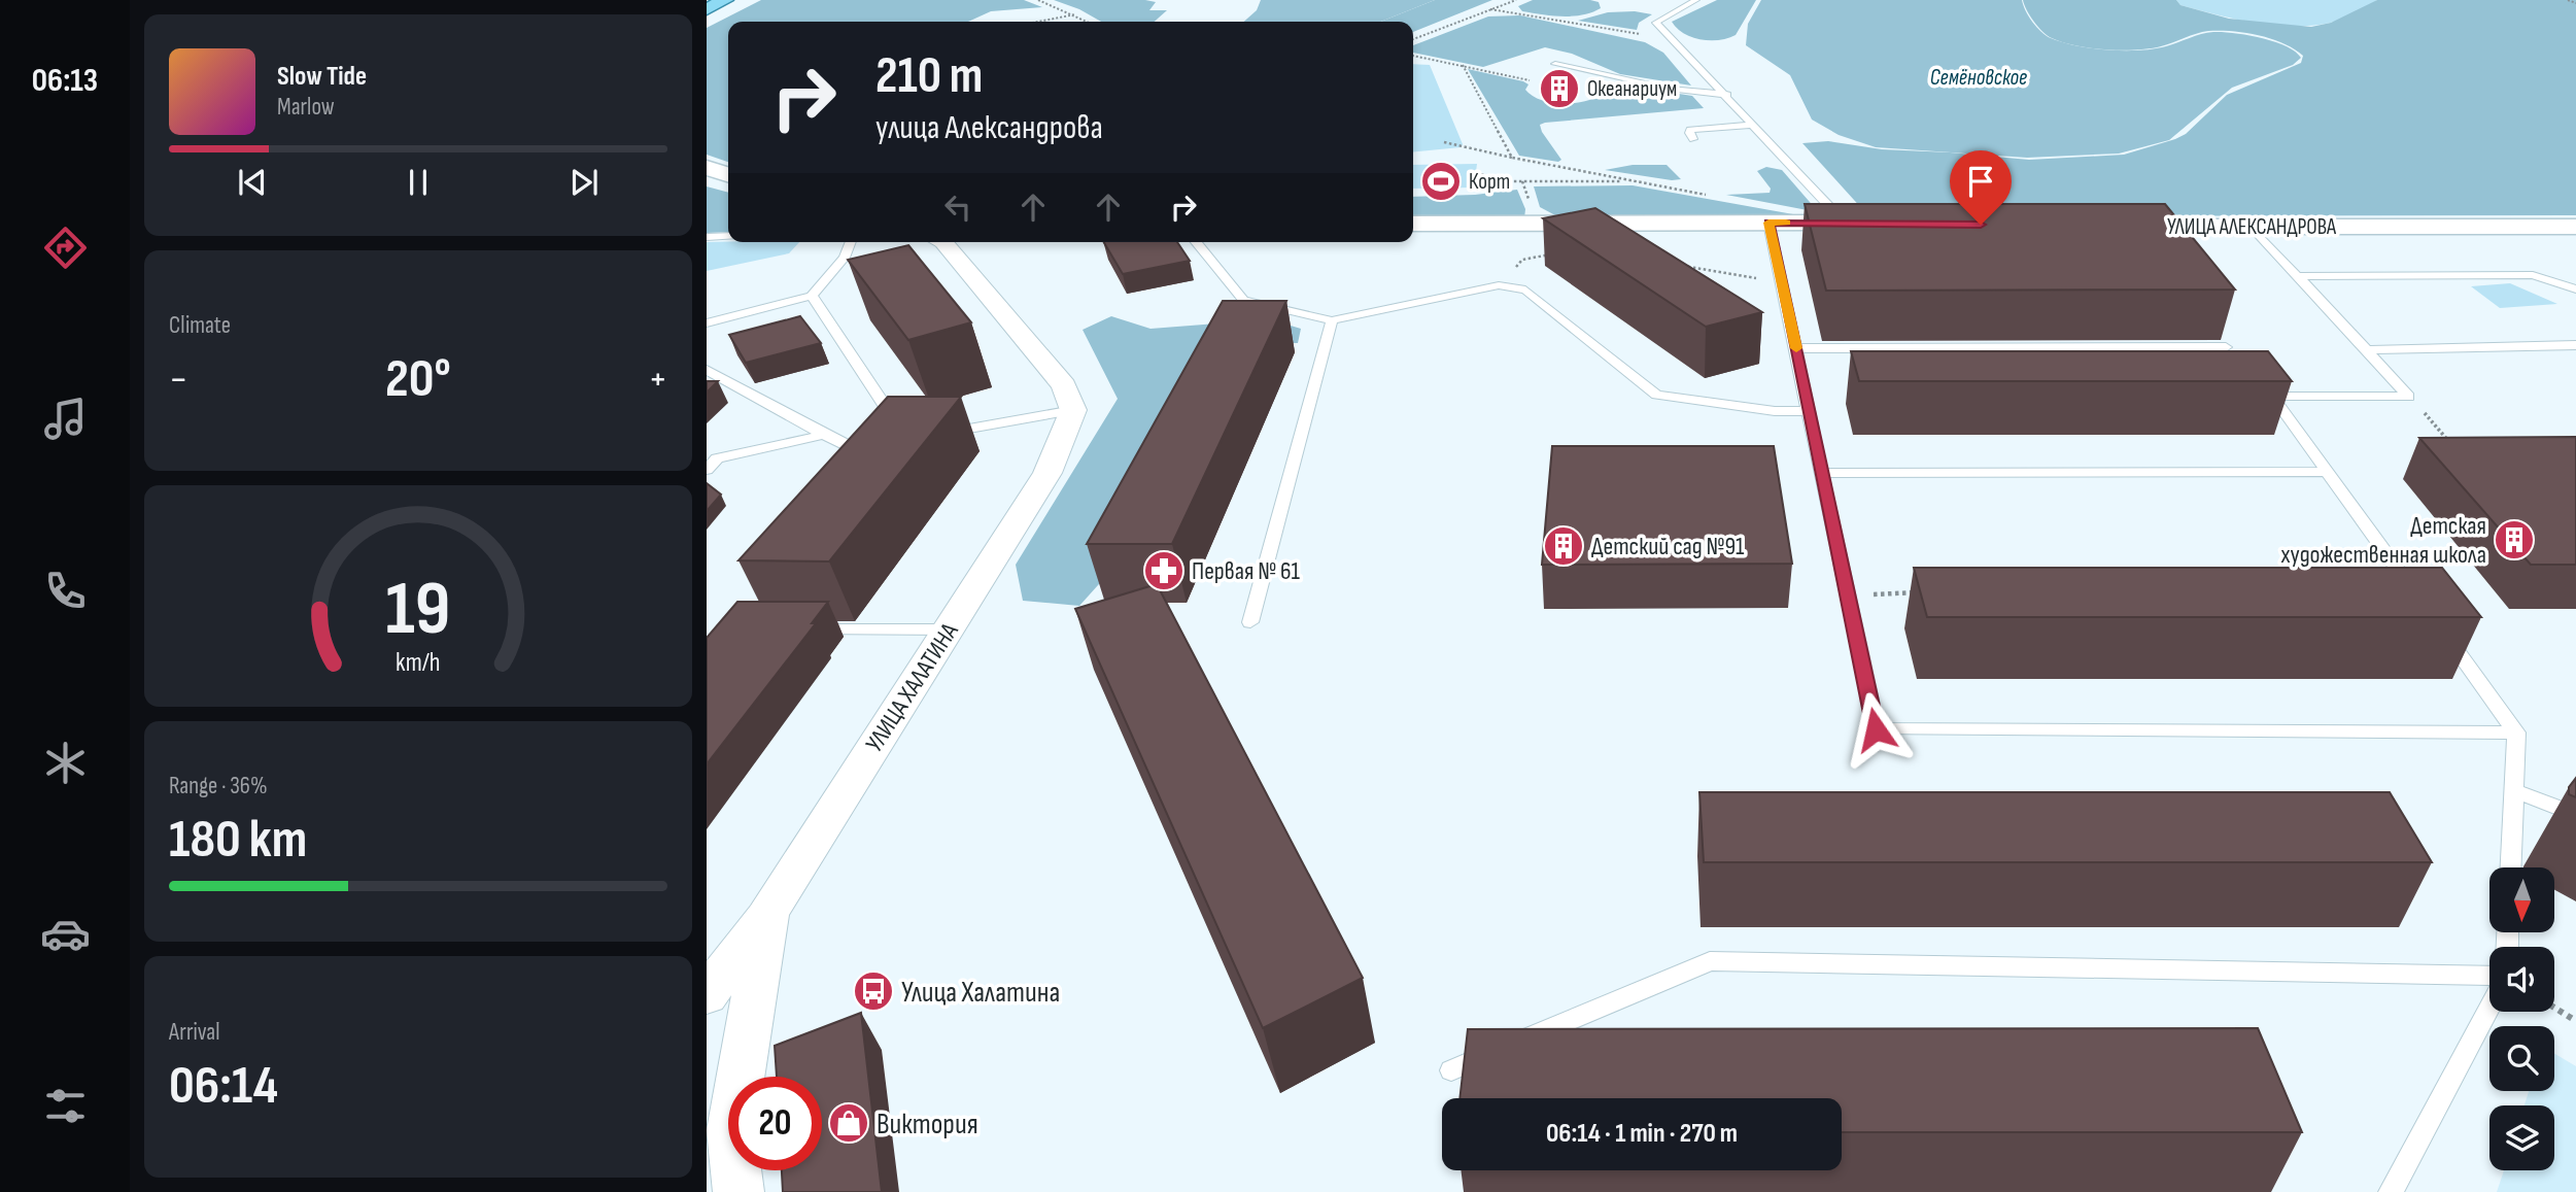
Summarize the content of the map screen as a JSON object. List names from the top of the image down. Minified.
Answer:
{"streets":{"street":["УЛИЦА АЛЕКСАНДРОВА","УЛИЦА ХАЛАТИНА"]},"water":["Семёновское"],"places":{"building":["Океанариум","Детская художественная школа","Детский сад №91"],"sports":["Корт"],"pharmacy":["Первая № 61"],"bus stop":["Улица Халатина"],"shop":["Виктория"]},"north":"bottom","page":{"tabs":"06:13","turn":["210 m","улица Александрова"],"song":["Slow Tide","Marlow"],"tile":["Climate",["Range · 36%","180 km"],["Arrival","06:14"]],"heat":["−","20°","+"],"limit":"20","trip":"06:14 · 1 min · 270 m","gauge":["19","km/h"]}}
